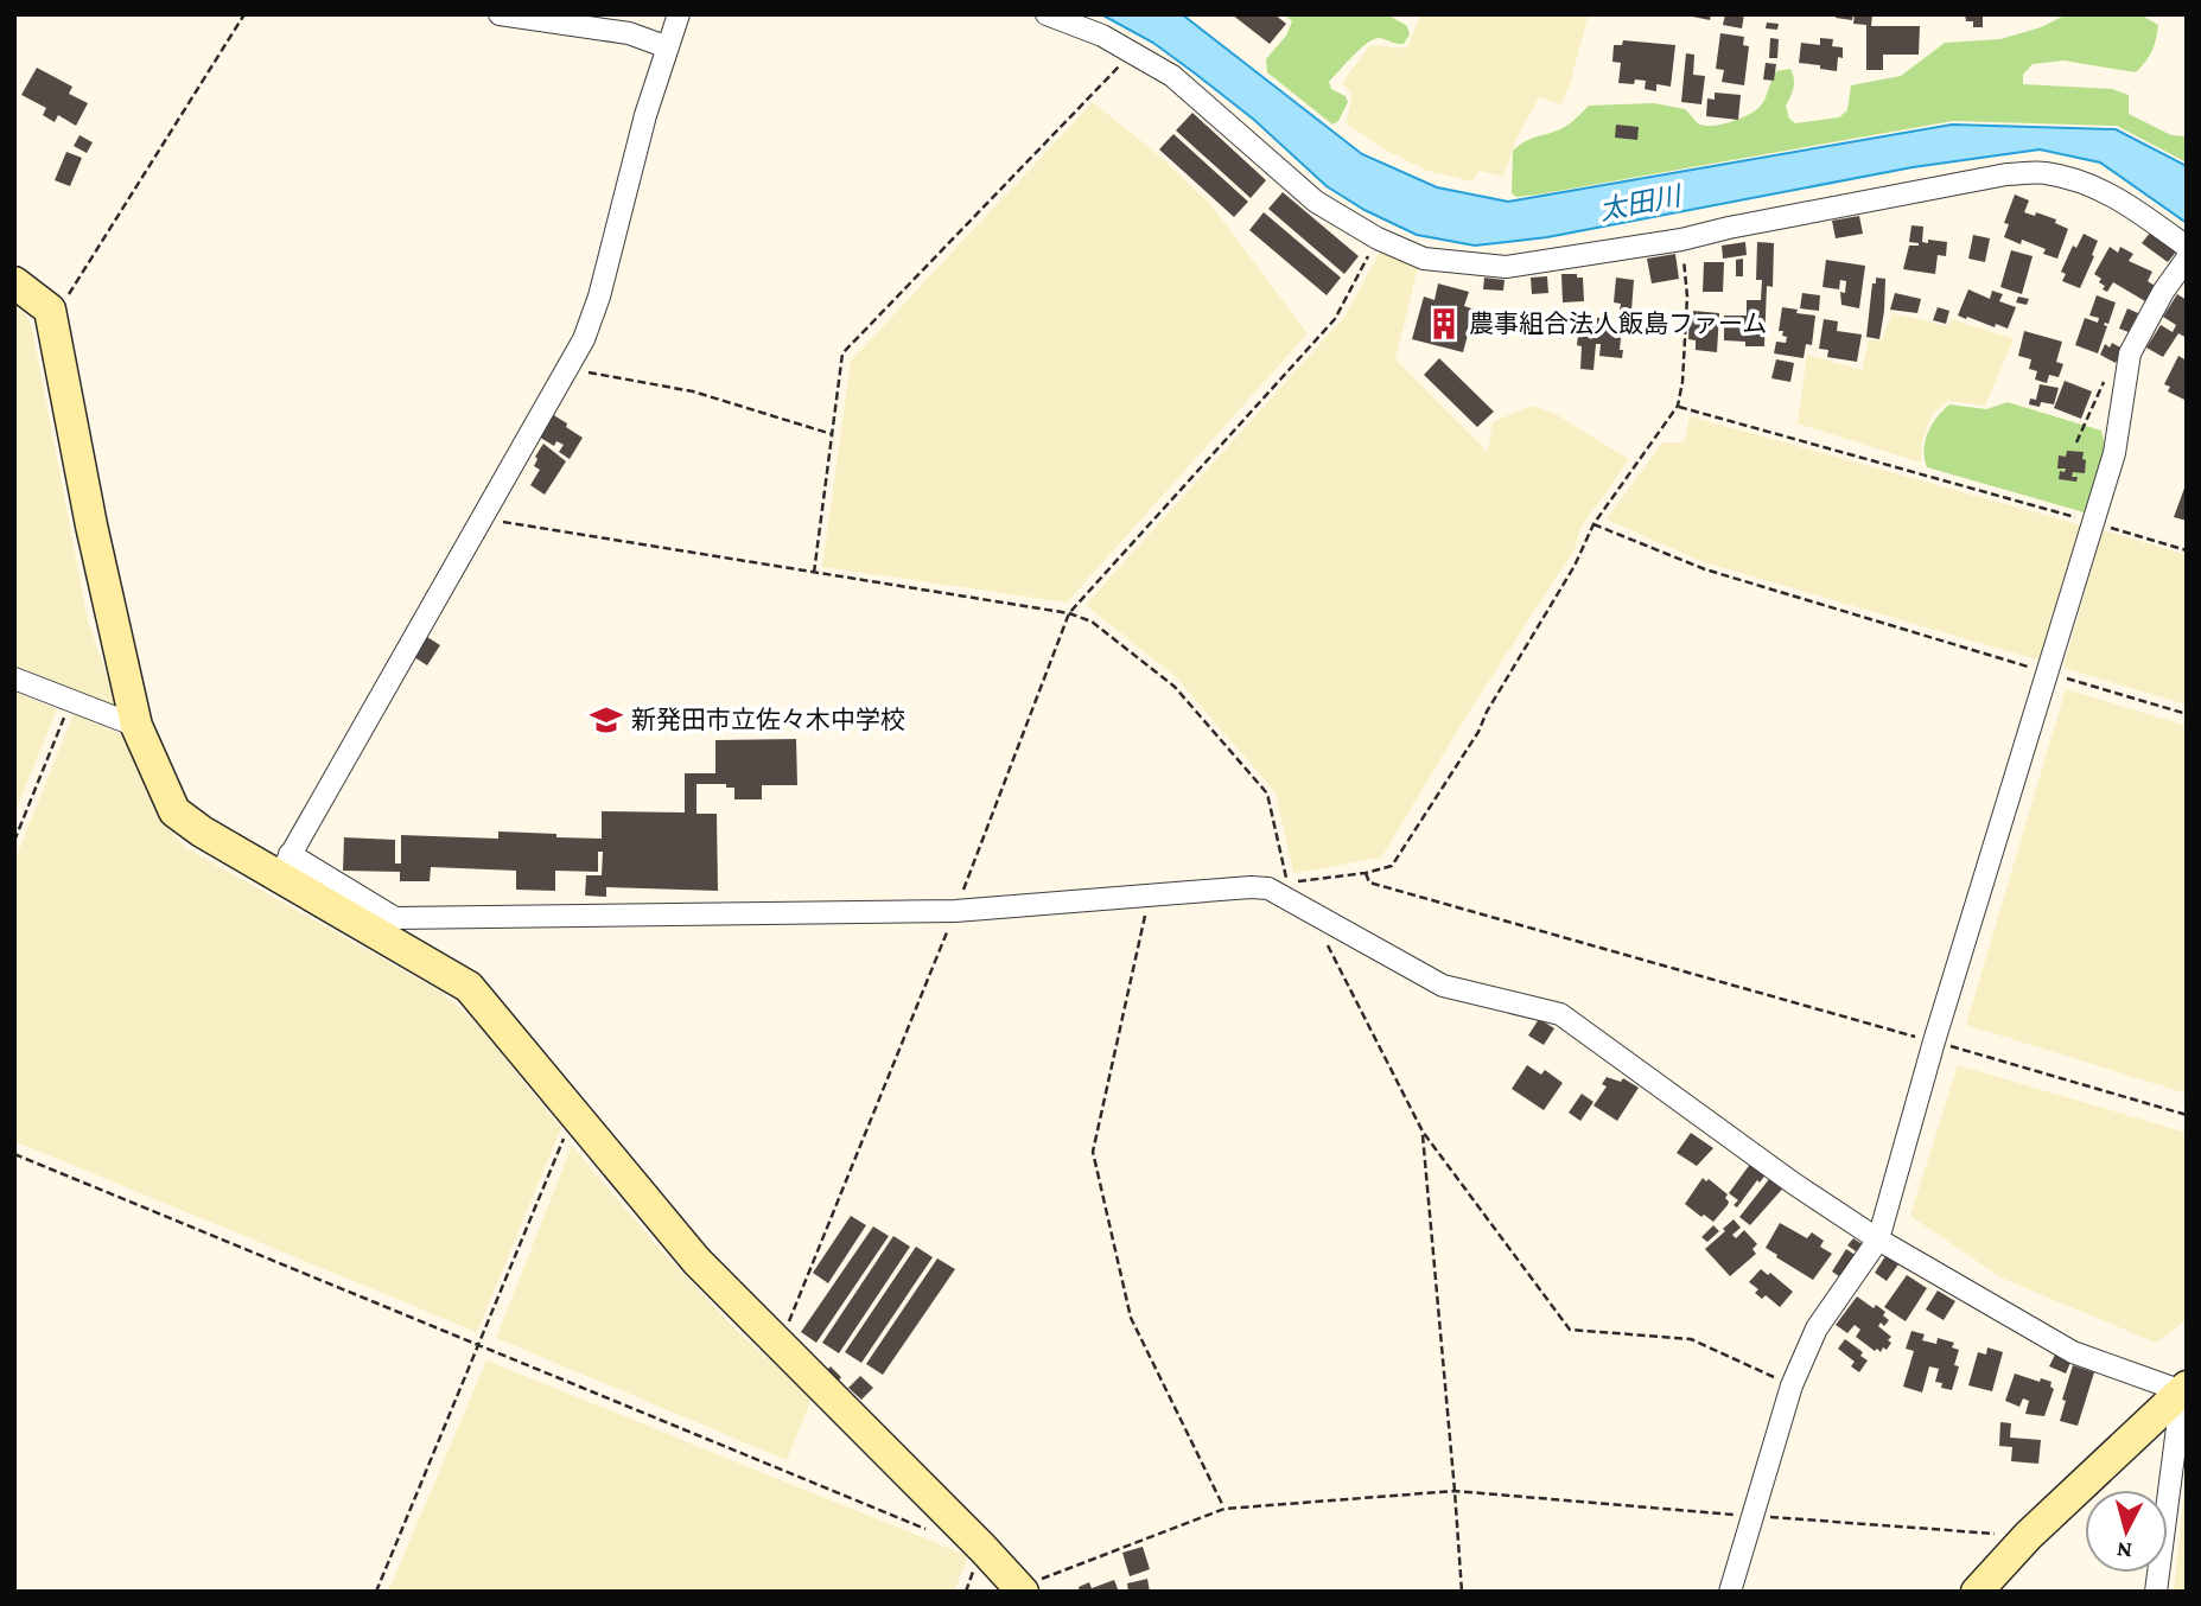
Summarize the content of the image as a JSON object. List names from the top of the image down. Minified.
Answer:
{"water":["太田川"],"places":{"building":["農事組合法人飯島ファーム"],"school or university":["新発田市立佐々木中学校"]},"north":"bottom"}
